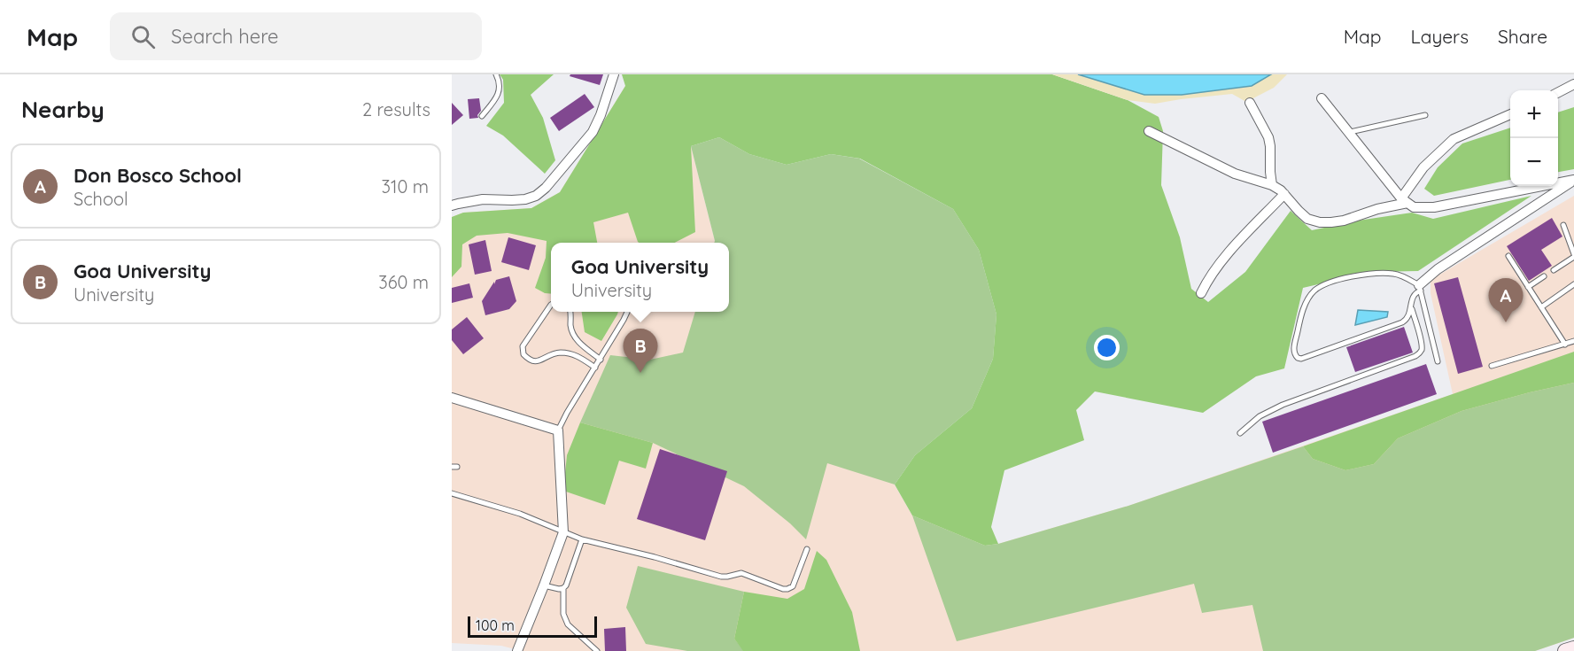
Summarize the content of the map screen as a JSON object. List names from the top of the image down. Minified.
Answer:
{"scale_bar":"100 m","page":{"header":"Map","search":"Search here","nav":["Map","Layers","Share"],"heading":["Nearby","2 results"],"map_buttons":["+","−"],"list":[{"mark":"A","name":"Don Bosco School","note":"School","value":"310 m"},{"mark":"B","name":"Goa University","note":"University","value":"360 m"}],"popup":["Goa University","University"],"pins":["A","B"],"scale":"100 m"}}
